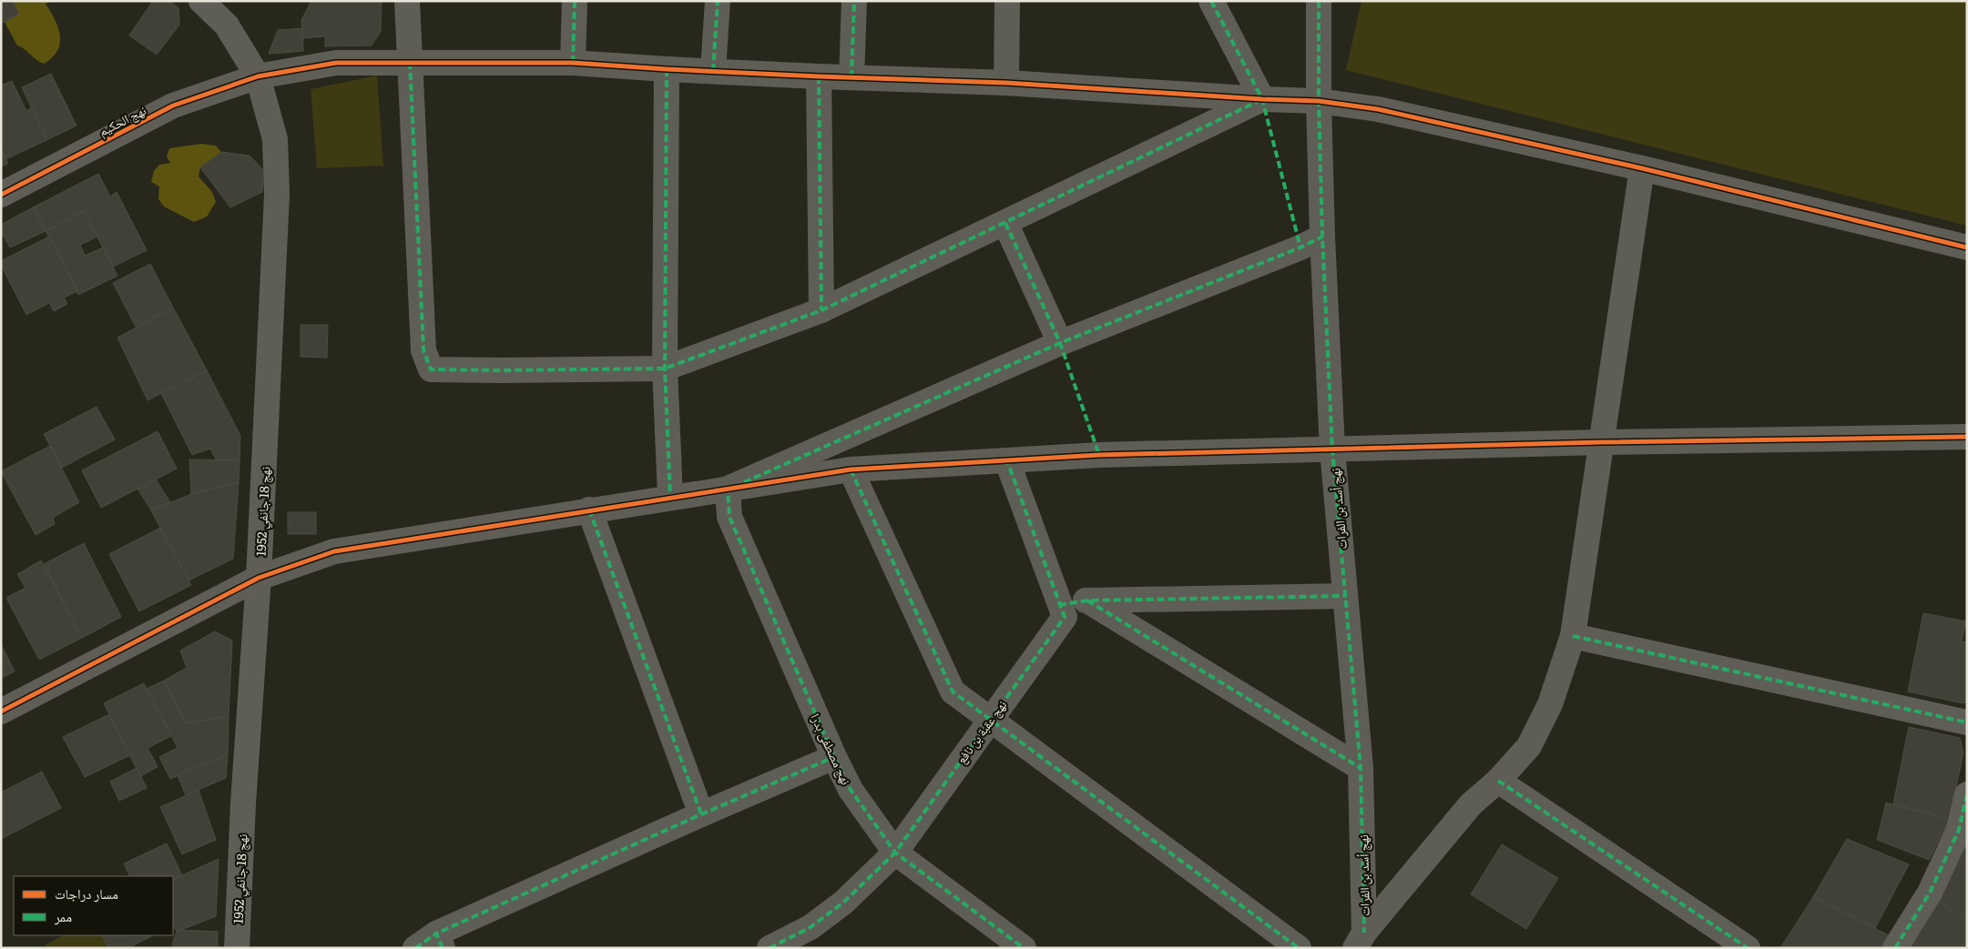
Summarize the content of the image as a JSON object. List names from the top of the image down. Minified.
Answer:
{"streets":{"street":["نهج الحكيم","نهج أسد بن الفرات","نهج 18 جانفي 1952","نهج عقبة بن نافع","نهج مصطفى بدرا"]},"crossings":[["نهج الحكيم","نهج أسد بن الفرات"],["نهج الحكيم","نهج 18 جانفي 1952"],["نهج عقبة بن نافع","نهج مصطفى بدرا"]],"legend":["مسار دراجات","ممر"]}
